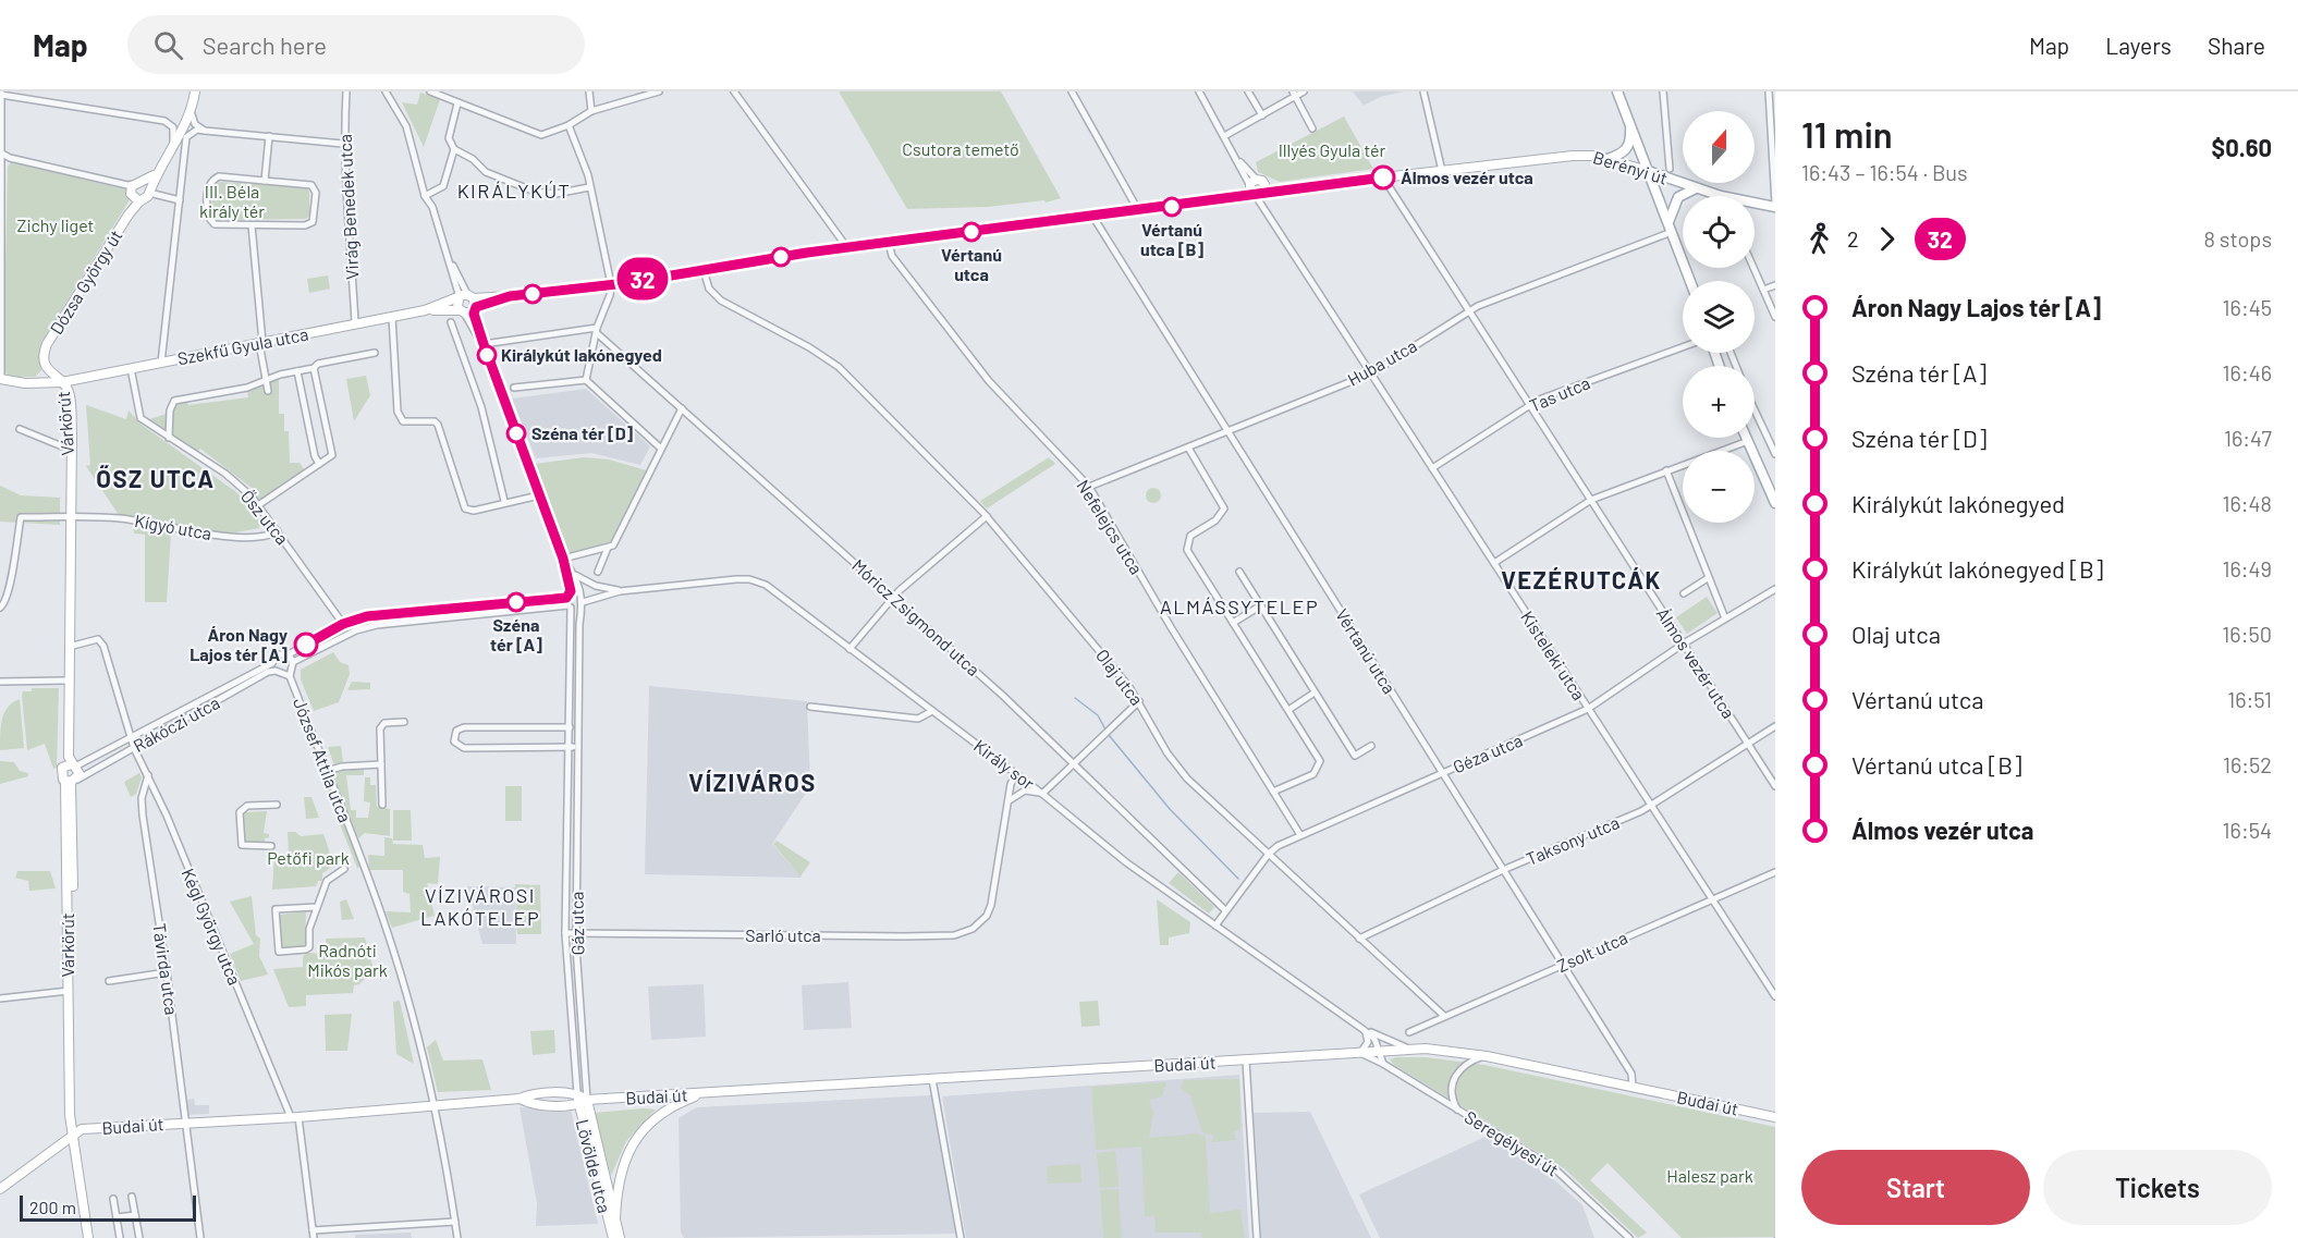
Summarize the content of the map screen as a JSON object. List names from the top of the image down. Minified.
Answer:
{"streets":{"main road":["Berényi út","Dózsa György út","Szekfű Gyula utca","Várkörút","Budai út","Lövölde utca"],"street":["Virág Benedek utca","Huba utca","Tas utca","Ősz utca","Kígyó utca","Nefelejcs utca","Móricz Zsigmond utca","Vértanú utca","Kisteleki utca","Álmos vezér utca","Olaj utca","Rákóczi utca","Géza utca","József Attila utca","Király sor","Taksony utca","Gáz utca","Kégl György utca","Sarló utca","Zsolt utca","Távirda utca","Seregélyesi út"]},"crossings":[["Berényi út","Szekfű Gyula utca"],["Berényi út","Nefelejcs utca"],["Berényi út","Vértanú utca"],["Berényi út","Kisteleki utca"],["Berényi út","Álmos vezér utca"],["Berényi út","Olaj utca"],["Virág Benedek utca","Szekfű Gyula utca"],["Dózsa György út","Szekfű Gyula utca"],["Dózsa György út","Várkörút"],["Szekfű Gyula utca","Várkörút"],["Szekfű Gyula utca","Ősz utca"],["Huba utca","Nefelejcs utca"],["Huba utca","Vértanú utca"],["Huba utca","Kisteleki utca"],["Huba utca","Álmos vezér utca"],["Tas utca","Kisteleki utca"],["Tas utca","Álmos vezér utca"],["Várkörút","Kígyó utca"],["Várkörút","Rákóczi utca"],["Várkörút","Kégl György utca"],["Várkörút","Budai út"],["Ősz utca","Kígyó utca"],["Ősz utca","Rákóczi utca"],["Nefelejcs utca","Géza utca"],["Móricz Zsigmond utca","Géza utca"],["Vértanú utca","Géza utca"],["Vértanú utca","Taksony utca"],["Vértanú utca","Zsolt utca"],["Vértanú utca","Budai út"],["Kisteleki utca","Géza utca"],["Kisteleki utca","Taksony utca"],["Kisteleki utca","Zsolt utca"],["Álmos vezér utca","Géza utca"],["Álmos vezér utca","Taksony utca"],["Olaj utca","Géza utca"],["Olaj utca","Taksony utca"],["Olaj utca","Zsolt utca"],["Rákóczi utca","József Attila utca"],["Rákóczi utca","Király sor"],["Rákóczi utca","Gáz utca"],["Rákóczi utca","Kégl György utca"],["Géza utca","Király sor"],["József Attila utca","Budai út"],["Király sor","Gáz utca"],["Király sor","Budai út"],["Gáz utca","Sarló utca"],["Gáz utca","Budai út"],["Gáz utca","Lövölde utca"],["Kégl György utca","Távirda utca"],["Kégl György utca","Budai út"],["Távirda utca","Budai út"],["Budai út","Seregélyesi út"],["Budai út","Lövölde utca"]],"districts":["KIRÁLYKÚT","ŐSZ UTCA","VEZÉRUTCÁK","ALMÁSSYTELEP","VÍZIVÁROS","VÍZIVÁROSI LAKÓTELEP"],"parks":["Csutora temető","Illyés Gyula tér","III. Béla király tér","Zichy liget","Petőfi park","Radnóti Mikós park","Halesz park"],"places":["Álmos vezér utca","Vértanú utca [B]","Vértanú utca","Királykút lakónegyed","Széna tér [D]","Széna tér [A]","Áron Nagy Lajos tér [A]"],"lines":["bus line 32"],"scale_bar":"200 m","north":"top","page":{"header":"Map","search":"Search here","nav":["Map","Layers","Share"],"on_map":"32","heading":["11 min","16:43 – 16:54 · Bus","$0.60"],"map_buttons":["+","−"],"legs":["2","32","8 stops"],"list":[{"name":"Áron Nagy Lajos tér [A]","value":"16:45"},{"name":"Széna tér [A]","value":"16:46"},{"name":"Széna tér [D]","value":"16:47"},{"name":"Királykút lakónegyed","value":"16:48"},{"name":"Királykút lakónegyed [B]","value":"16:49"},{"name":"Olaj utca","value":"16:50"},{"name":"Vértanú utca","value":"16:51"},{"name":"Vértanú utca [B]","value":"16:52"},{"name":"Álmos vezér utca","value":"16:54"}],"buttons":["Start","Tickets"],"scale":"200 m"}}
